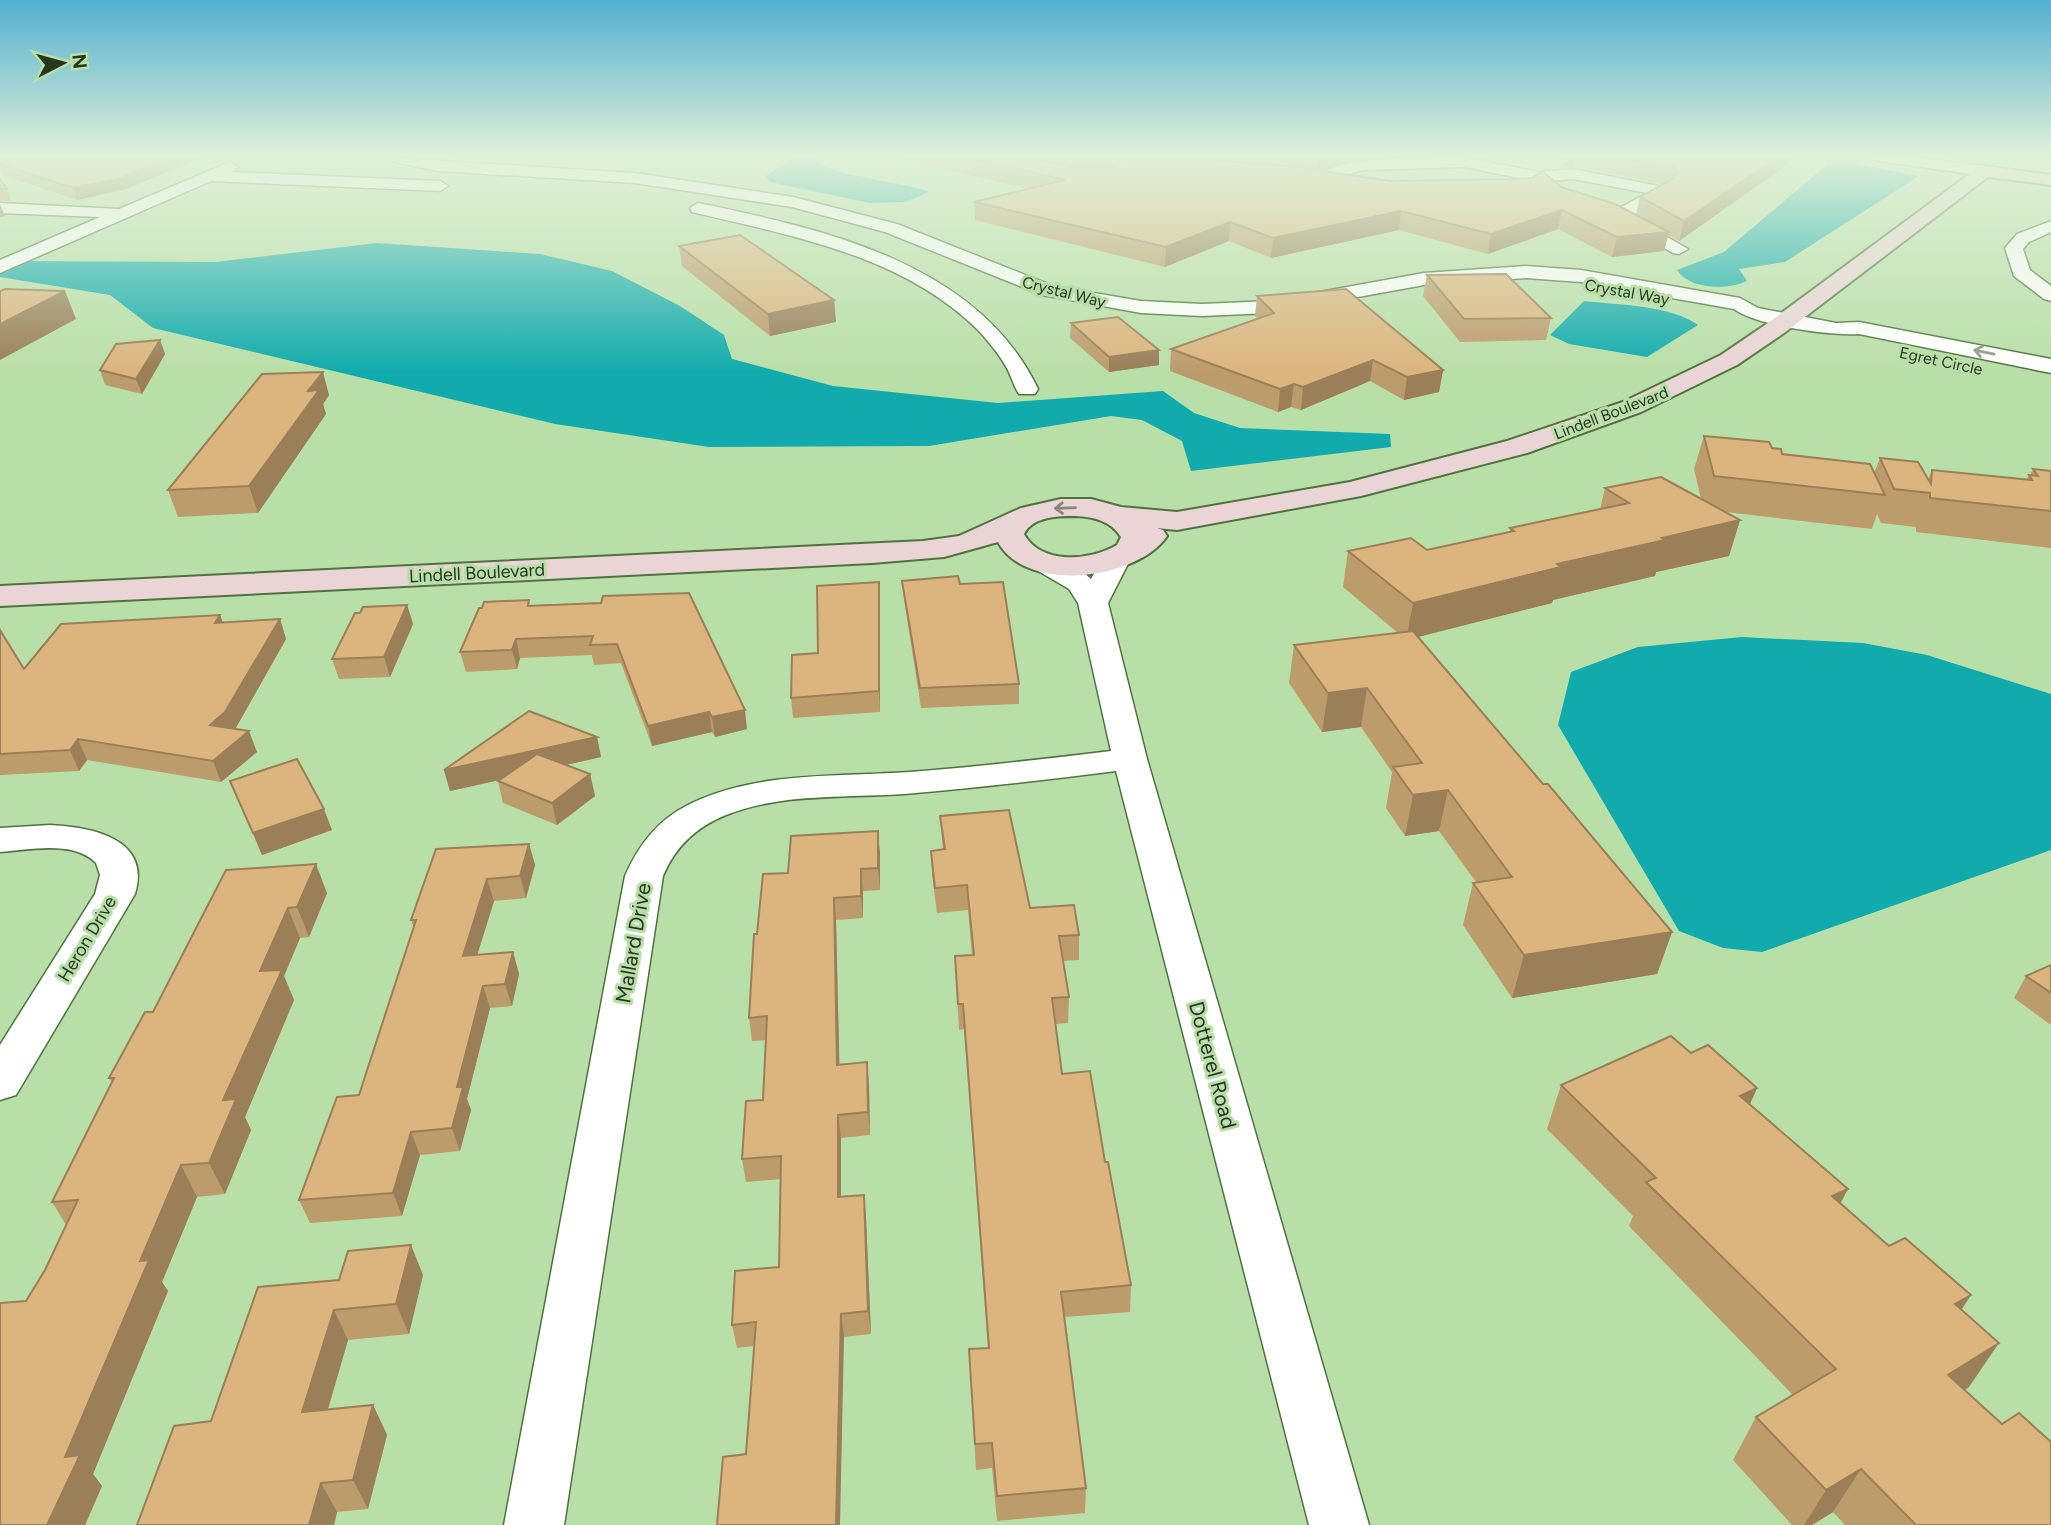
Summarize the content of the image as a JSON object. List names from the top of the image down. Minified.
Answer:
{"streets":{"street":["Crystal Way","Egret Circle","Lindell Boulevard","Heron Drive","Mallard Drive","Dotterel Road"]},"crossings":[["Crystal Way","Egret Circle"],["Crystal Way","Lindell Boulevard"],["Egret Circle","Lindell Boulevard"],["Lindell Boulevard","Dotterel Road"],["Mallard Drive","Dotterel Road"]],"north":"right"}
